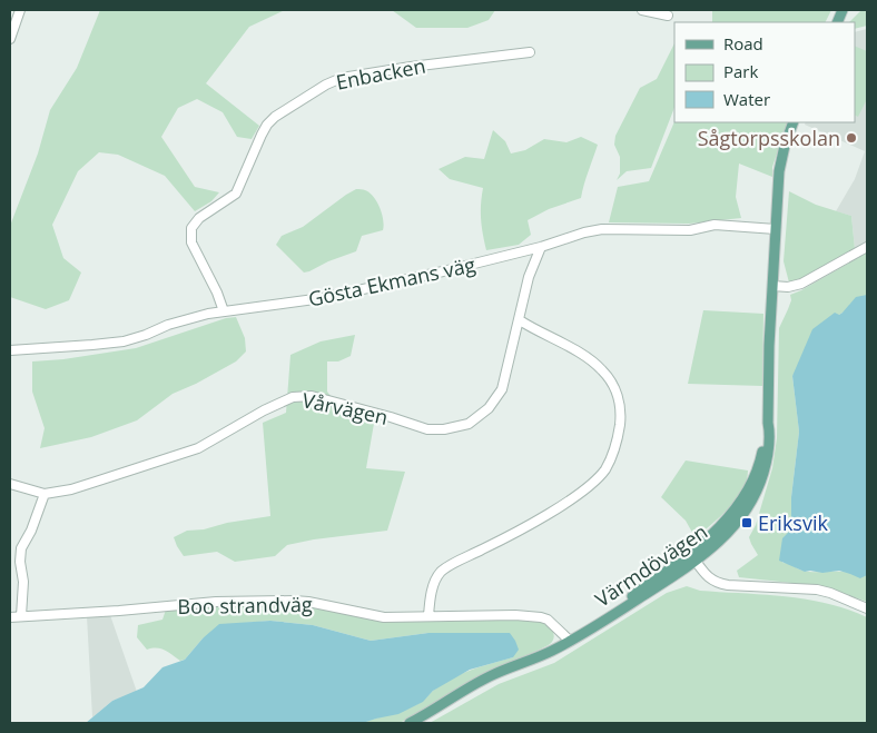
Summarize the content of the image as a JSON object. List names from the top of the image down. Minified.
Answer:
{"streets":{"main road":["Värmdövägen"],"street":["Enbacken","Gösta Ekmans väg","Vårvägen","Boo strandväg"]},"crossings":[["Enbacken","Gösta Ekmans väg"],["Gösta Ekmans väg","Vårvägen"],["Gösta Ekmans väg","Värmdövägen"],["Värmdövägen","Boo strandväg"]],"places":{"other":["Sågtorpsskolan"],"transit":["Eriksvik"]},"legend":["Road","Park","Water"]}
